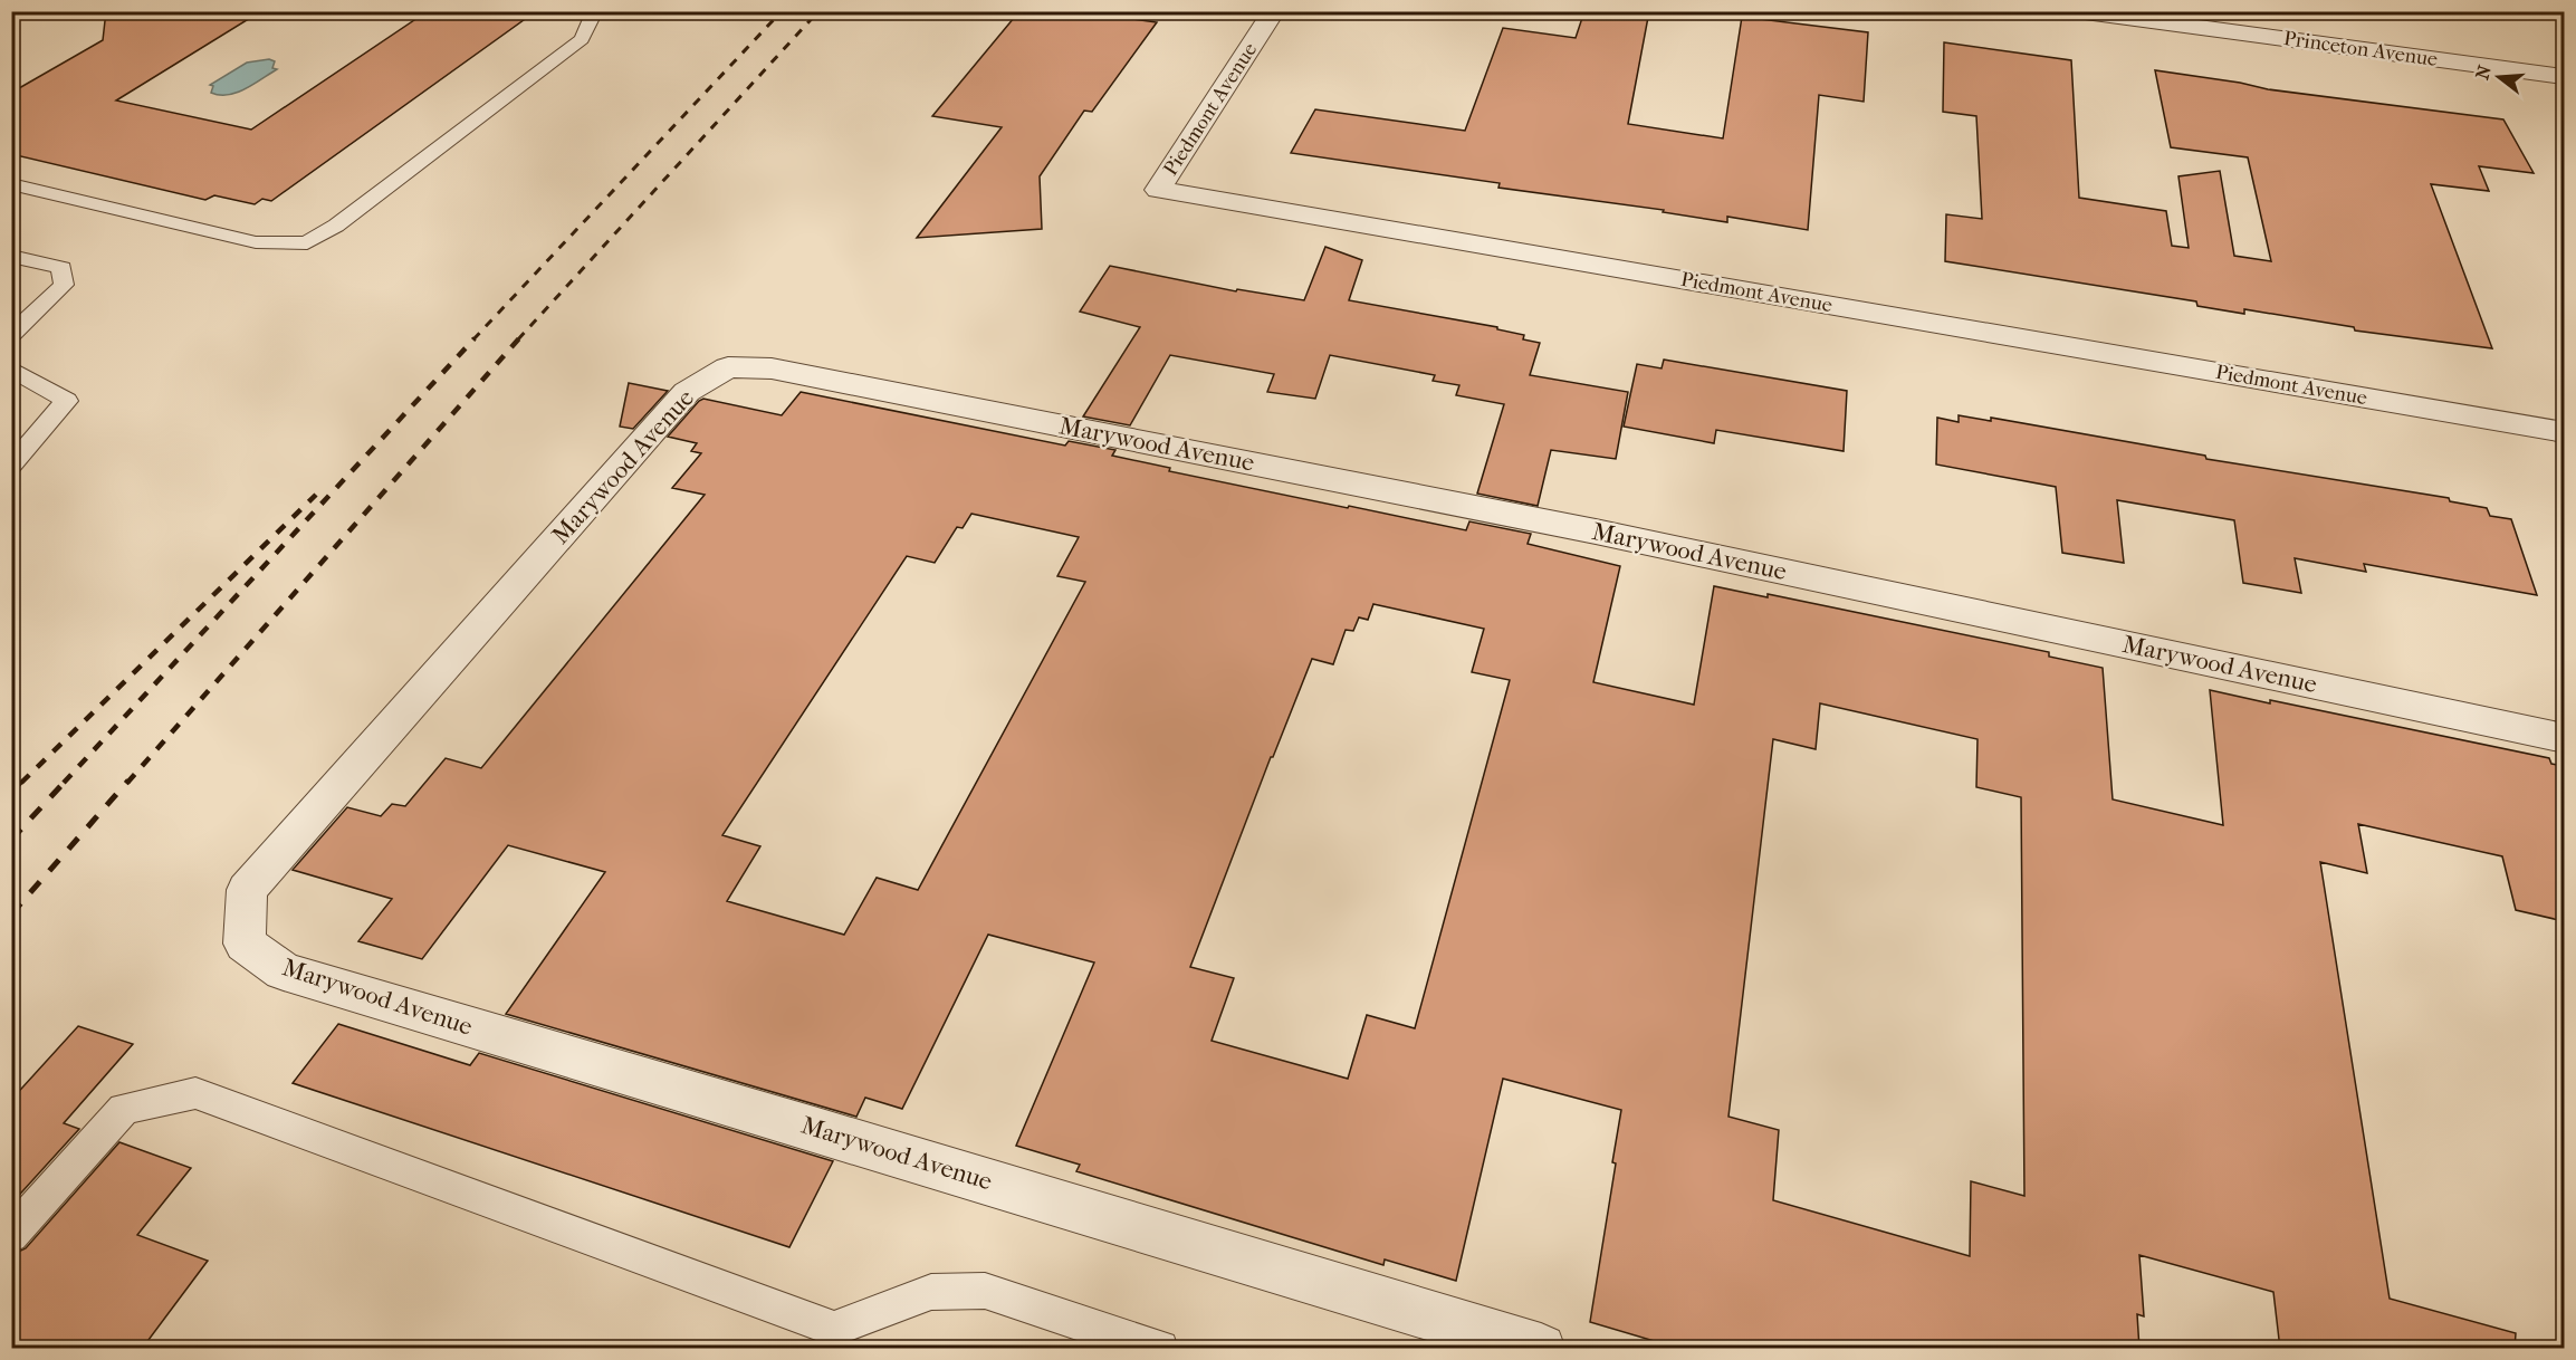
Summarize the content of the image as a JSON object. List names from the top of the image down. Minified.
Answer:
{"streets":{"street":["Princeton Avenue","Piedmont Avenue","Marywood Avenue"]},"north":"left"}
